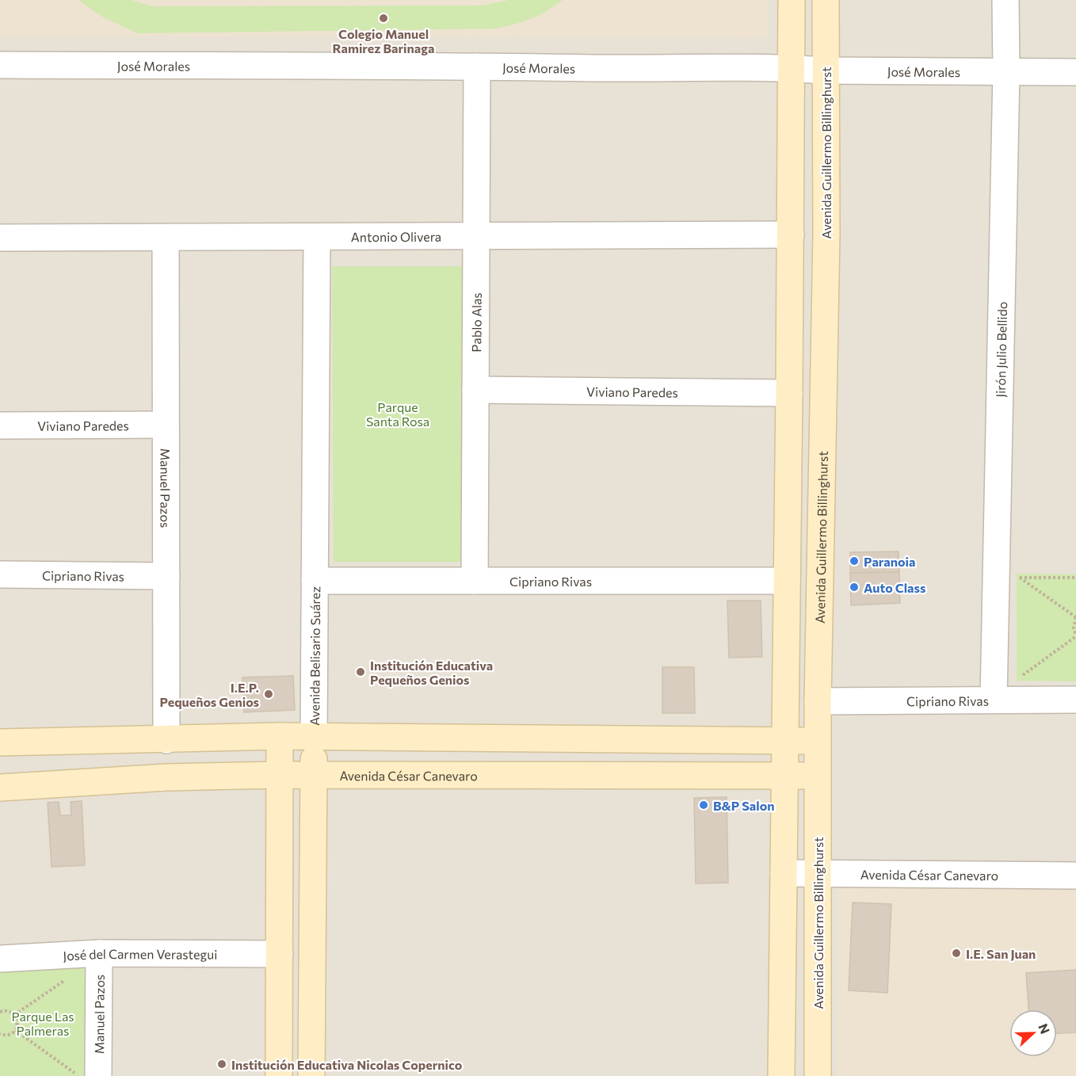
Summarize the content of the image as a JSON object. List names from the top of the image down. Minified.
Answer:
{"streets":{"main road":["Avenida Guillermo Billinghurst","Avenida Belisario Suárez","Avenida César Canevaro"],"street":["José Morales","Antonio Olivera","Pablo Alas","Jirón Julio Bellido","Viviano Paredes","Manuel Pazos","Cipriano Rivas","José del Carmen Verastegui"]},"crossings":[["José Morales","Avenida Guillermo Billinghurst"],["José Morales","Pablo Alas"],["José Morales","Jirón Julio Bellido"],["Avenida Guillermo Billinghurst","Cipriano Rivas"],["Avenida Guillermo Billinghurst","Avenida César Canevaro"],["Antonio Olivera","Pablo Alas"],["Antonio Olivera","Manuel Pazos"],["Antonio Olivera","Avenida Belisario Suárez"],["Pablo Alas","Viviano Paredes"],["Pablo Alas","Cipriano Rivas"],["Jirón Julio Bellido","Cipriano Rivas"],["Viviano Paredes","Manuel Pazos"],["Manuel Pazos","Cipriano Rivas"],["Manuel Pazos","José del Carmen Verastegui"],["Cipriano Rivas","Avenida Belisario Suárez"],["Avenida Belisario Suárez","Avenida César Canevaro"]],"parks":["Parque Santa Rosa","Parque Las Palmeras"],"places":["Colegio Manuel Ramirez Barinaga","Paranoia","Auto Class","Institución Educativa Pequeños Genios","I.E.P. Pequeños Genios","B&P Salon","I.E. San Juan","Institución Educativa Nicolas Copernico"],"north":"right"}
